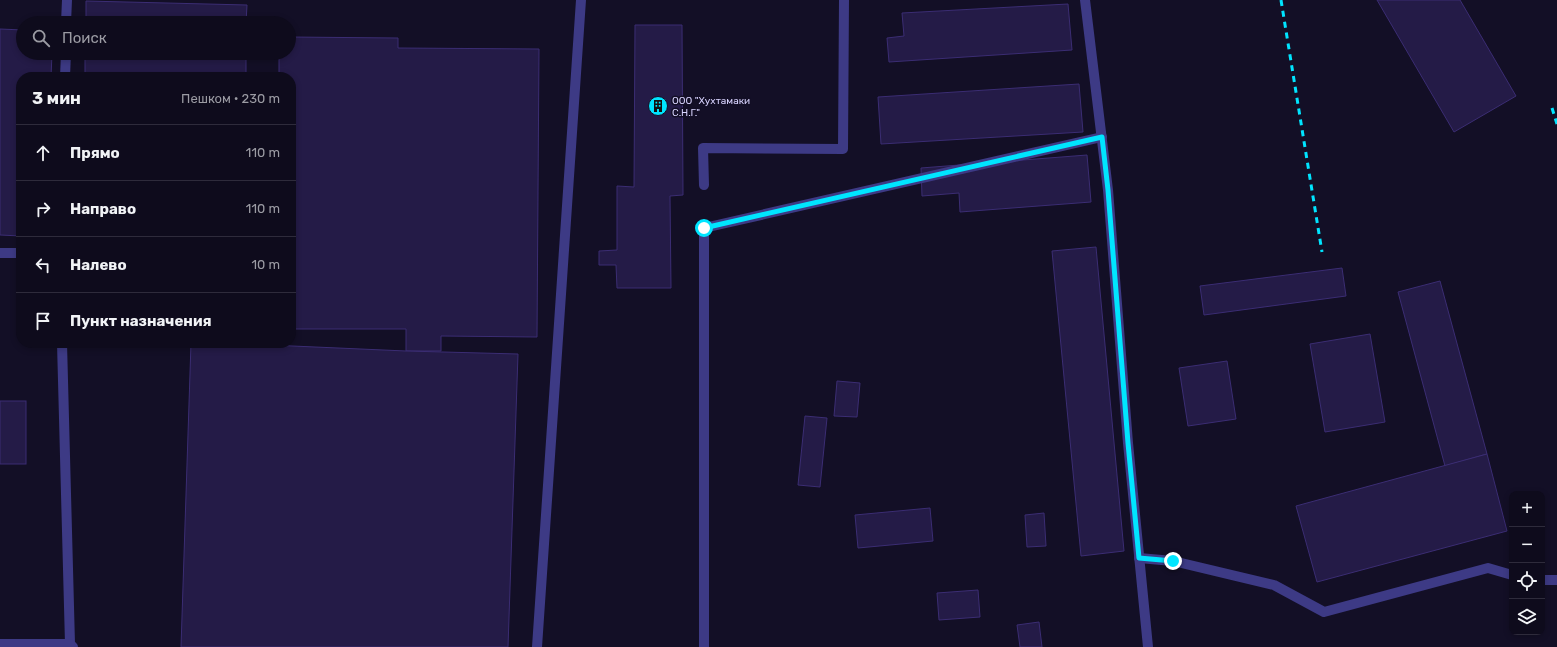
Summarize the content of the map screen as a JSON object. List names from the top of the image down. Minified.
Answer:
{"places":{"building":["ООО \"Хухтамаки С.Н.Г.\""]},"page":{"search":"Поиск","heading":["3 мин","Пешком · 230 m"],"list":[["Прямо","110 m"],["Направо","110 m"],["Налево","10 m"],"Пункт назначения"],"map_buttons":["+","−"]}}
